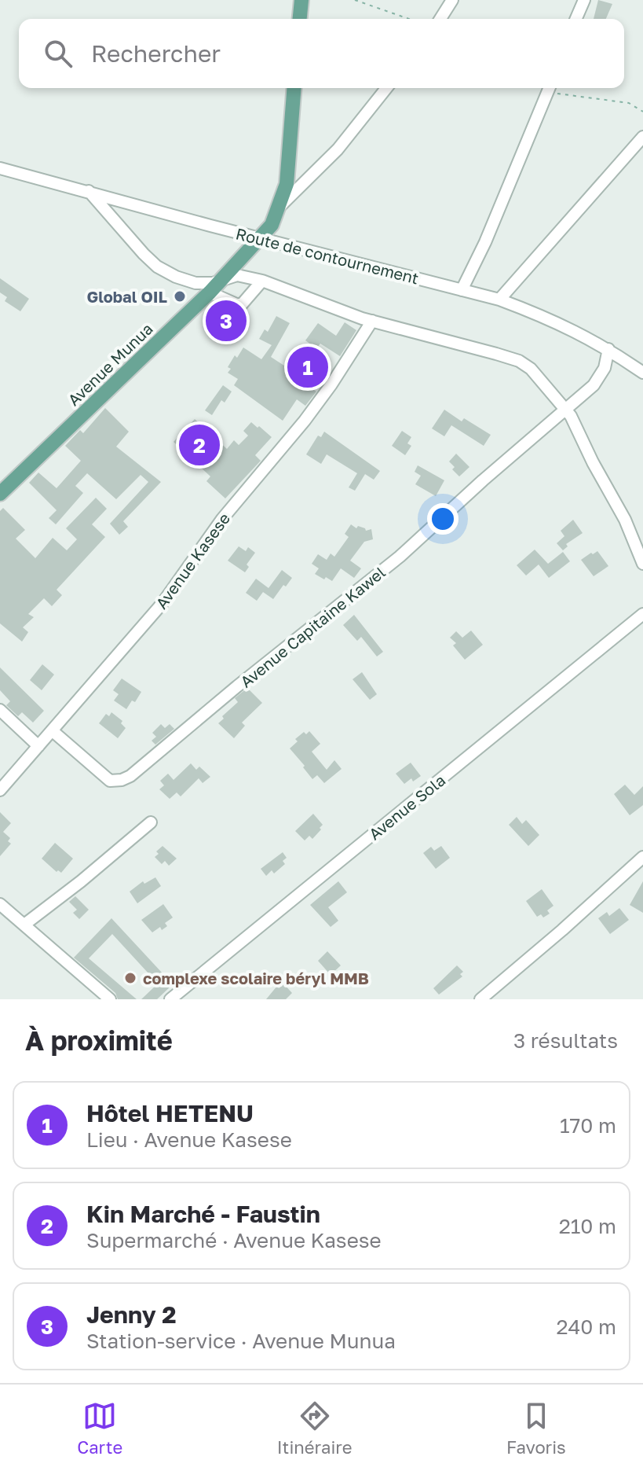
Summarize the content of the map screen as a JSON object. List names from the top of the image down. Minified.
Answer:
{"streets":{"main road":["Avenue Munua"],"street":["Route de contournement","Avenue Kasese","Avenue Capitaine Kawel","Avenue Sola"]},"crossings":[["Route de contournement","Avenue Munua"],["Avenue Kasese","Avenue Capitaine Kawel"]],"places":["Global OIL","complexe scolaire béryl MMB"],"page":{"search":"Rechercher","pins":["3","1","2"],"heading":["À proximité","3 résultats"],"list":[{"mark":"1","name":"Hôtel HETENU","note":"Lieu · Avenue Kasese","value":"170 m"},{"mark":"2","name":"Kin Marché - Faustin","note":"Supermarché · Avenue Kasese","value":"210 m"},{"mark":"3","name":"Jenny 2","note":"Station-service · Avenue Munua","value":"240 m"}],"nav":["Carte","Itinéraire","Favoris"]}}
